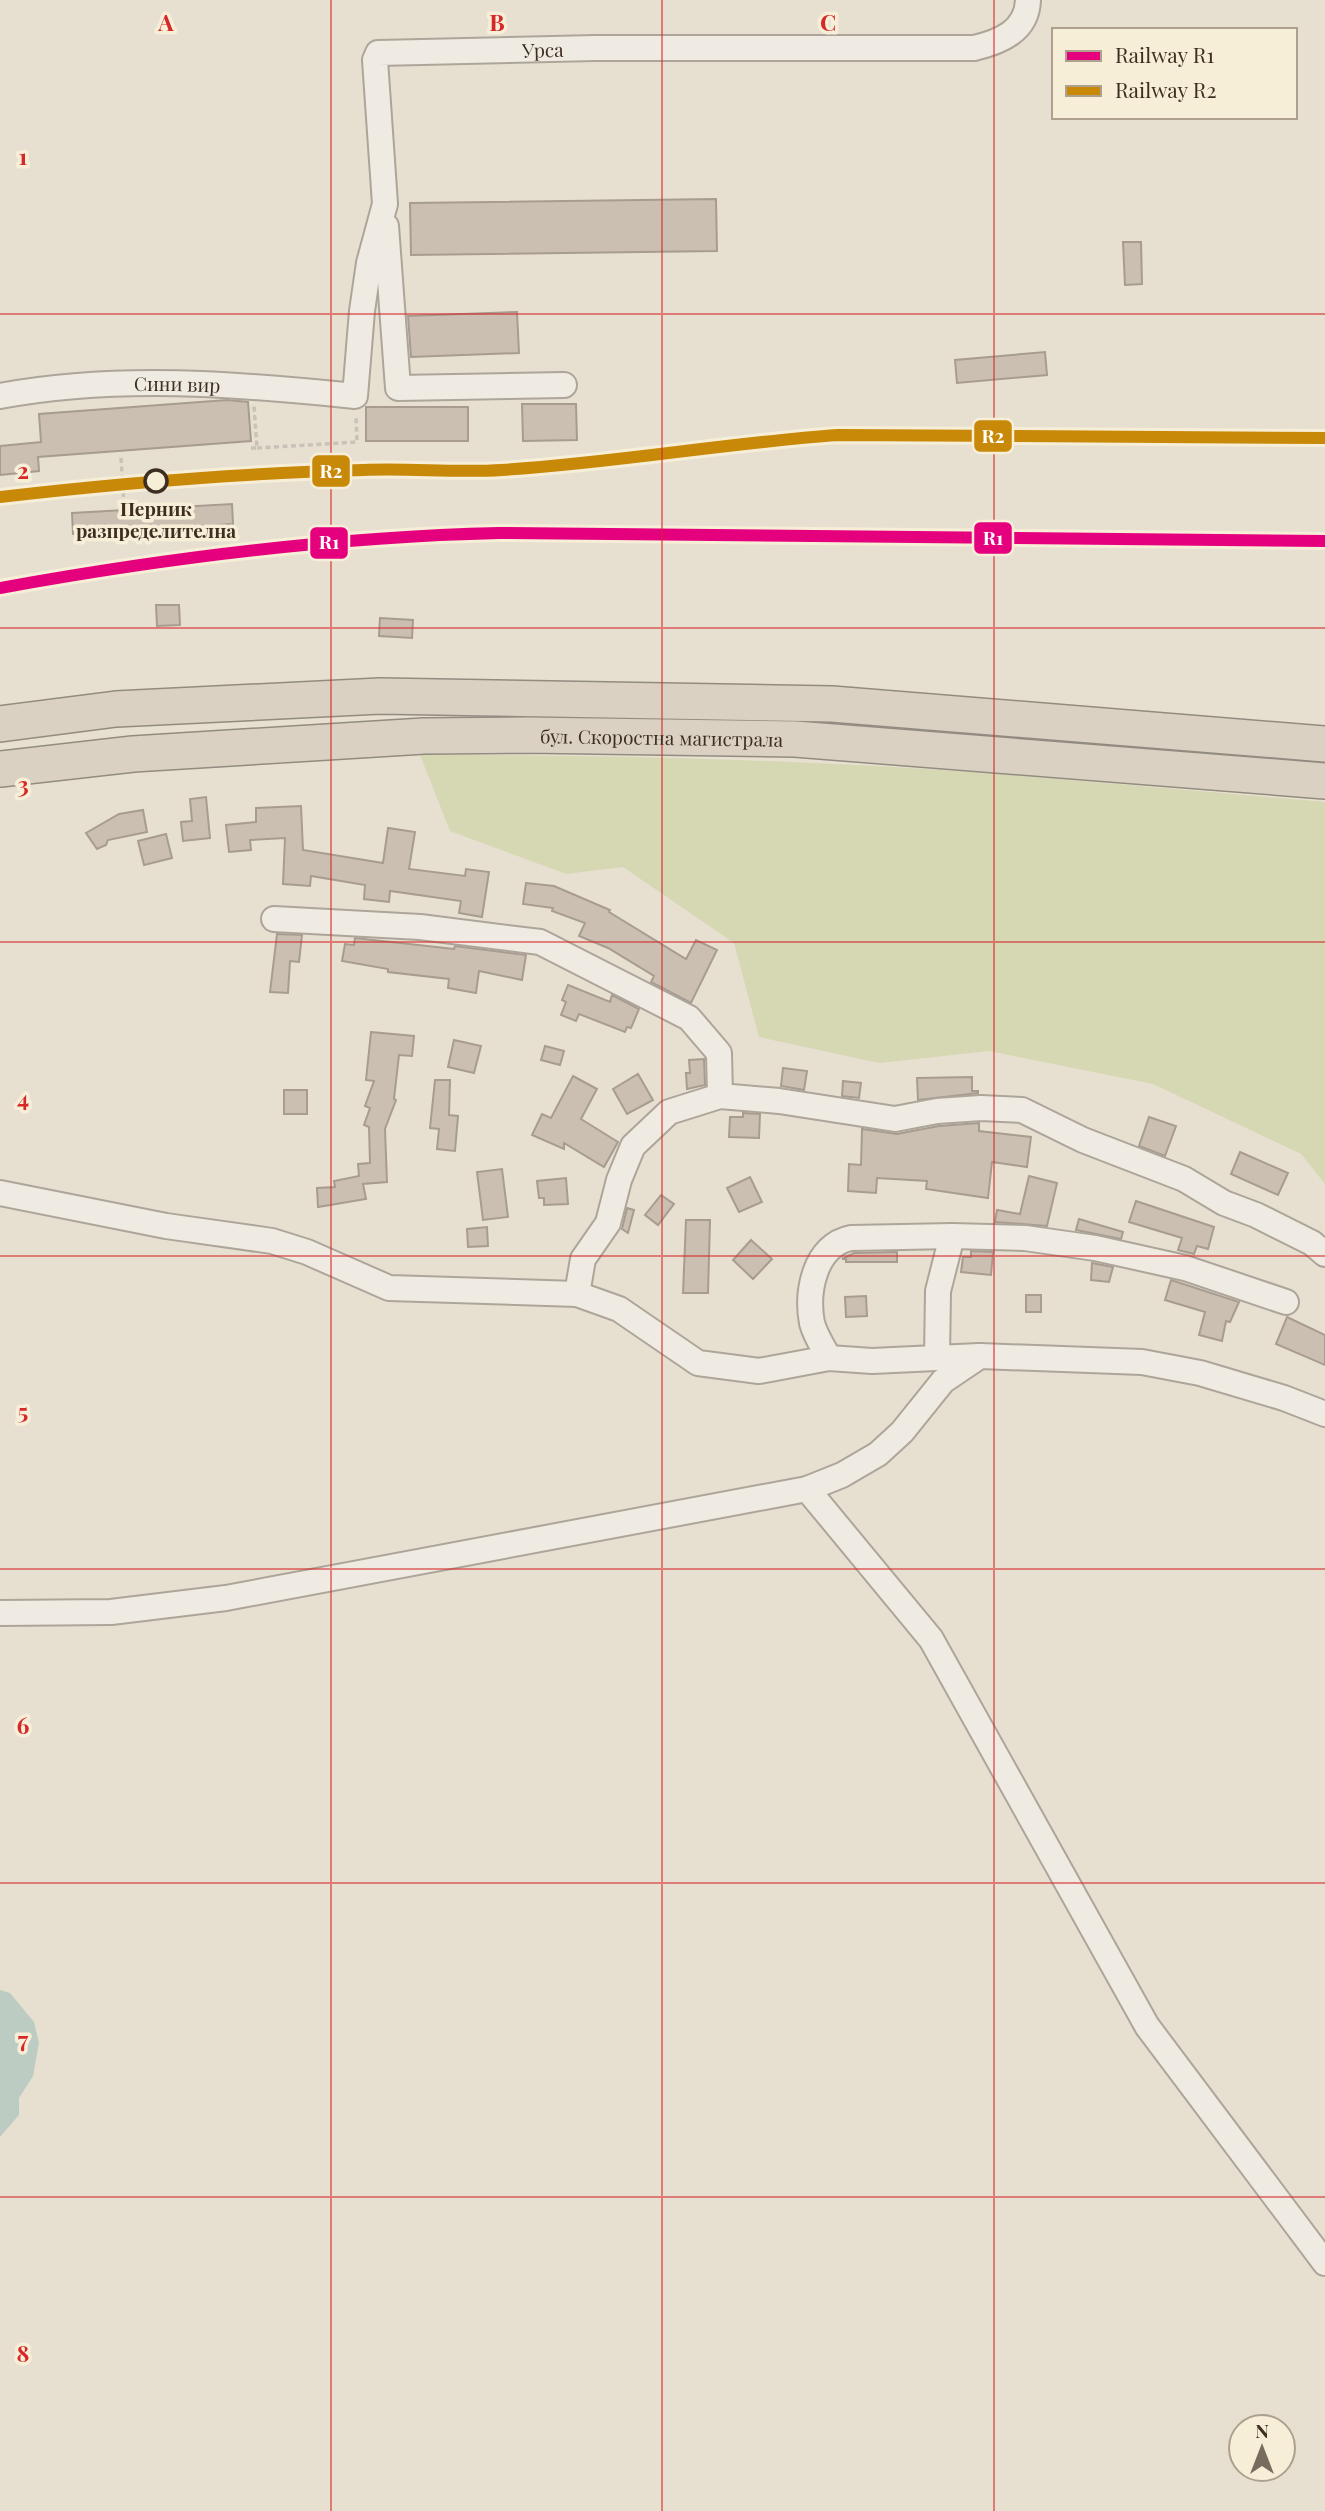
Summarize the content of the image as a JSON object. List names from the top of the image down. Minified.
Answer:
{"streets":{"highway":["бул. Скоростна магистрала"],"street":["Урса","Сини вир"]},"crossings":[["Урса","Сини вир"]],"places":["Перник разпределителна"],"lines":["rail line R2","rail line R1"],"legend":["Railway R1","Railway R2"],"north":"top","grid":{"columns":["A","B","C"],"rows":["1","2","3","4","5","6","7","8"]}}
